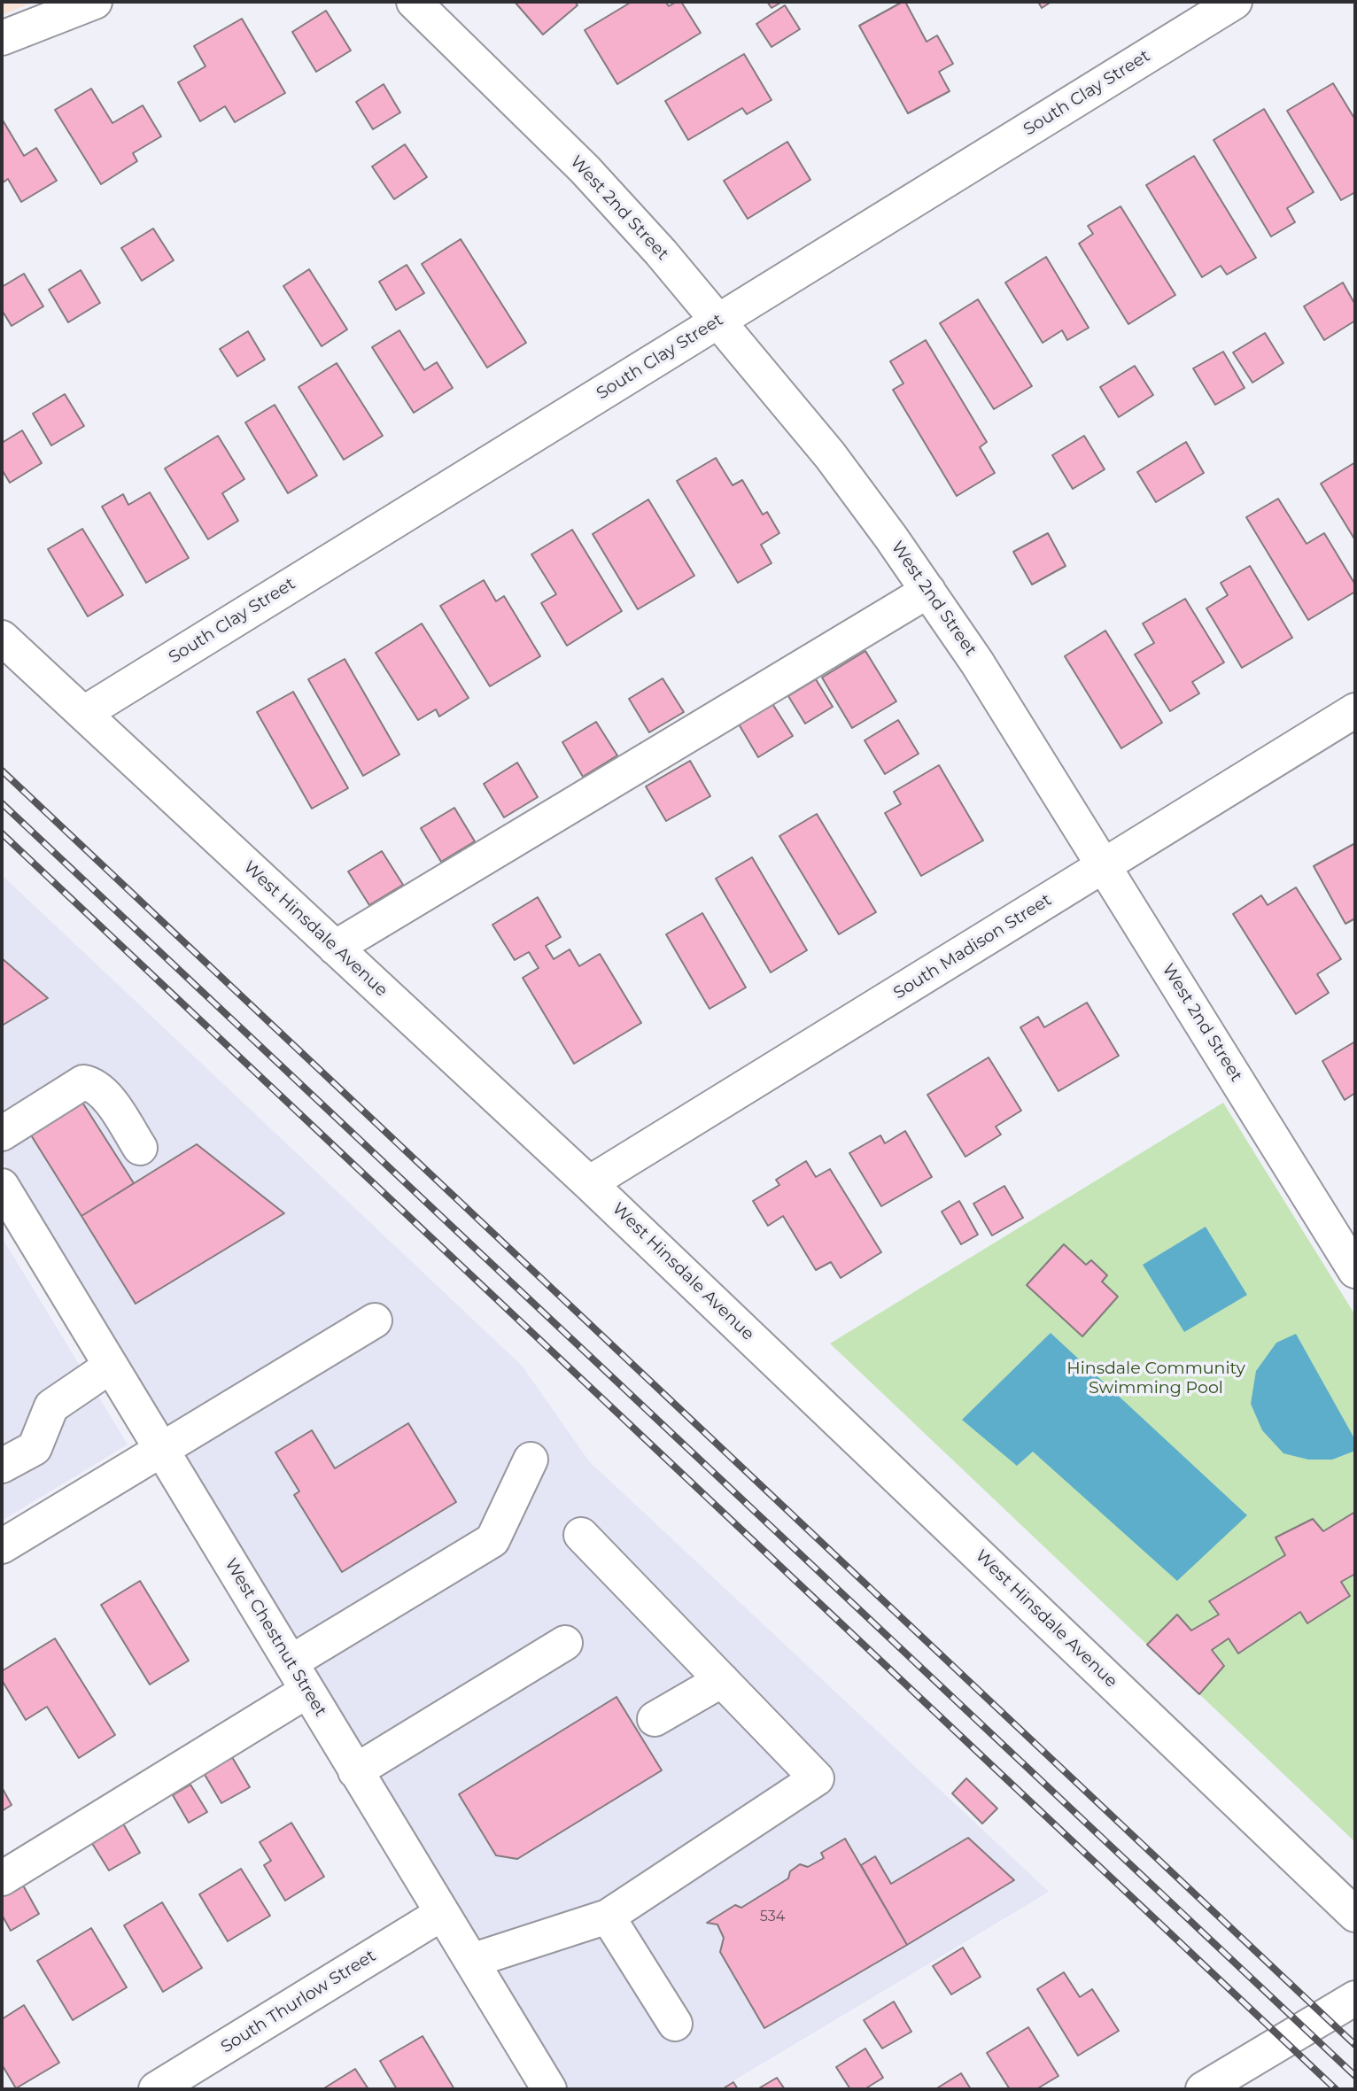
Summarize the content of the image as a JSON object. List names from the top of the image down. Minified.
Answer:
{"streets":{"street":["South Clay Street","West 2nd Street","West Hinsdale Avenue","South Madison Street","West Chestnut Street","South Thurlow Street"]},"crossings":[["South Clay Street","West 2nd Street"],["South Clay Street","West Hinsdale Avenue"],["West 2nd Street","South Madison Street"],["West Hinsdale Avenue","South Madison Street"],["West Chestnut Street","South Thurlow Street"]],"parks":["Hinsdale Community Swimming Pool"],"house_numbers":["534"]}
